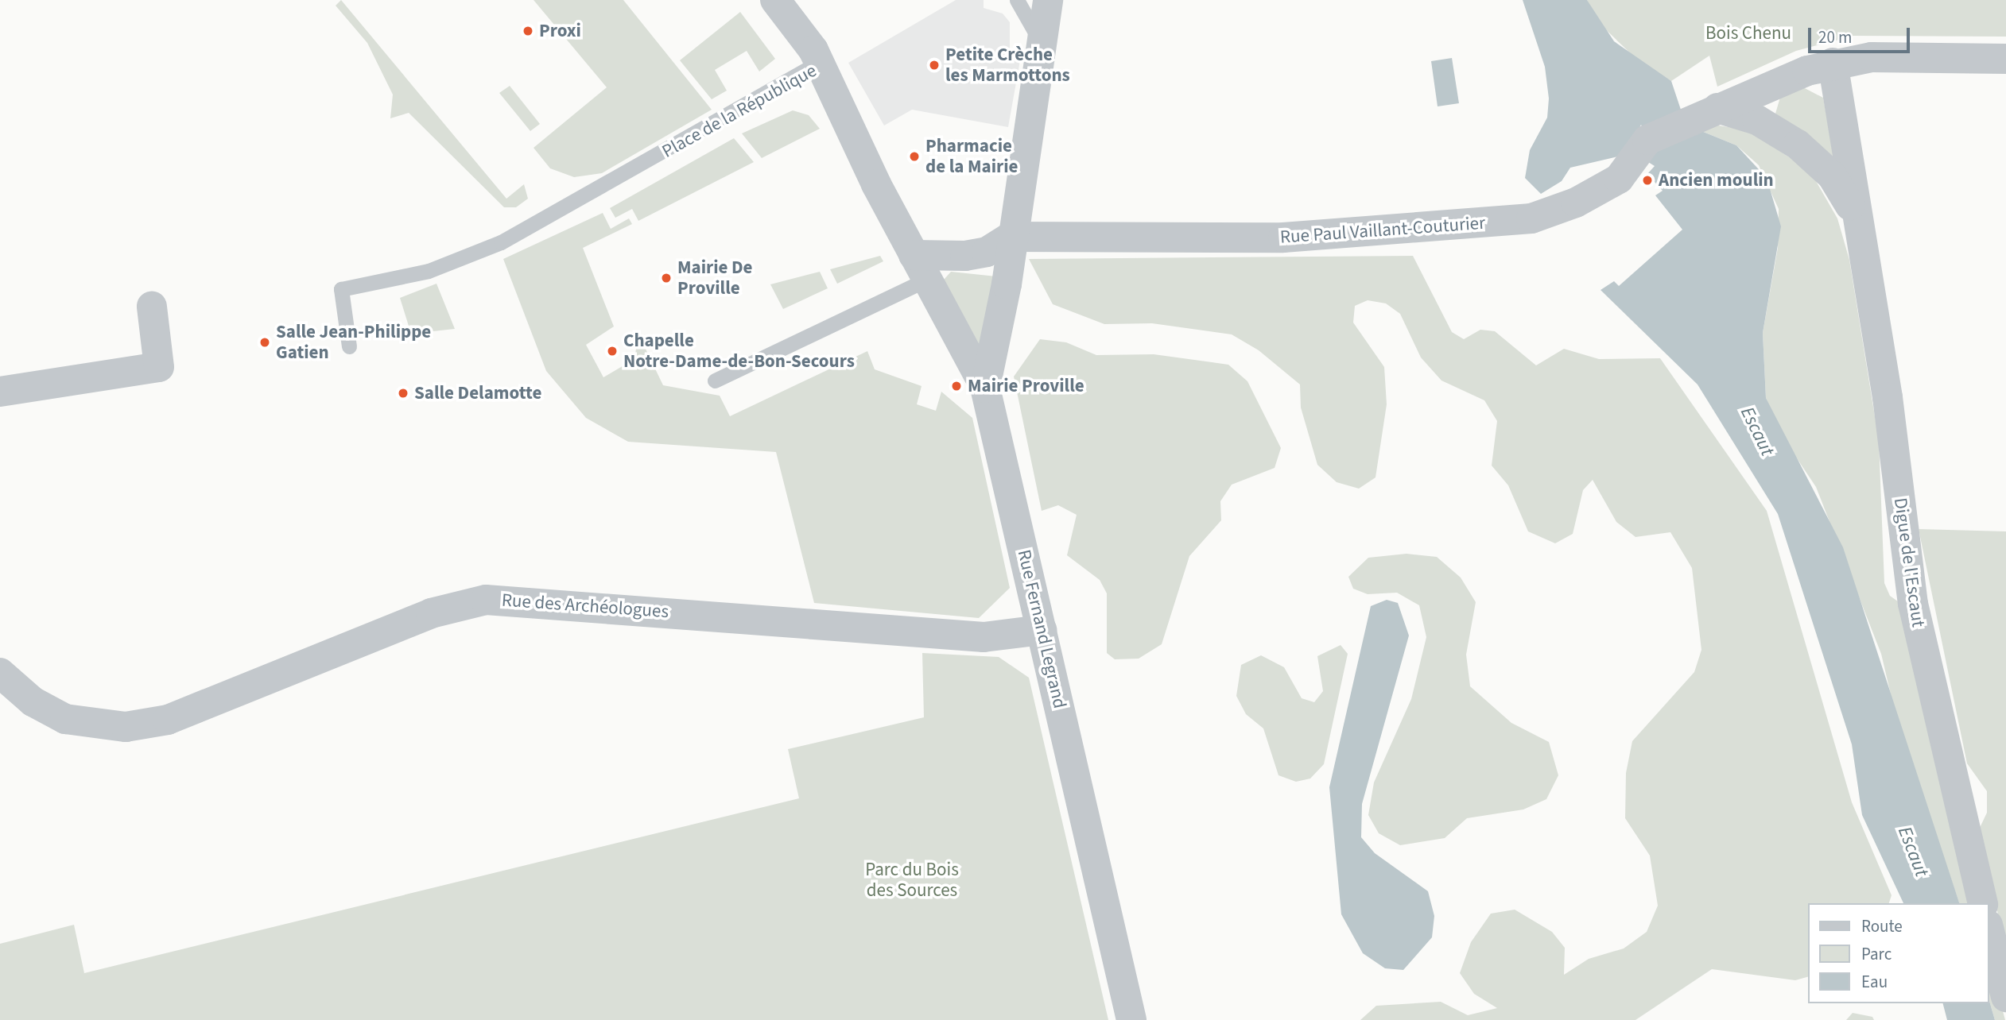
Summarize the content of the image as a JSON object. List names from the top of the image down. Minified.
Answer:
{"streets":{"street":["Place de la République","Rue Paul Vaillant-Couturier","Digue de l'Escaut","Rue des Archéologues","Rue Fernand Legrand"]},"crossings":[["Place de la République","Rue Fernand Legrand"],["Rue Paul Vaillant-Couturier","Digue de l'Escaut"],["Rue Paul Vaillant-Couturier","Rue Fernand Legrand"],["Rue des Archéologues","Rue Fernand Legrand"]],"water":["Escaut"],"parks":["Bois Chenu","Parc du Bois des Sources"],"places":["Proxi","Petite Crèche les Marmottons","Pharmacie de la Mairie","Ancien moulin","Mairie De Proville","Salle Jean-Philippe Gatien","Chapelle Notre-Dame-de-Bon-Secours","Mairie Proville","Salle Delamotte"],"legend":["Route","Parc","Eau"],"scale_bar":"20 m"}
